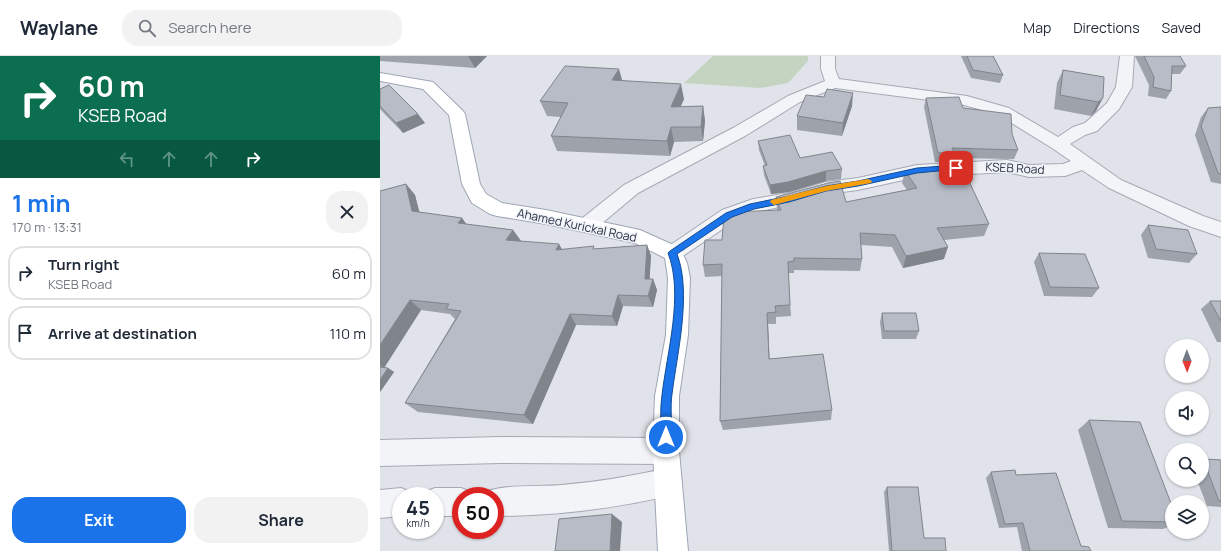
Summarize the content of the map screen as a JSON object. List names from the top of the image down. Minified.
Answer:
{"streets":{"main road":["Ahamed Kurickal Road"],"street":["KSEB Road"]},"crossings":[["KSEB Road","Ahamed Kurickal Road"]],"north":"bottom","page":{"header":"Waylane","search":"Search here","nav":["Map","Directions","Saved"],"turn":["60 m","KSEB Road"],"heading":["1 min","170 m · 13:31"],"list":[{"name":"Turn right","note":"KSEB Road","value":"60 m"},{"name":"Arrive at destination","value":"110 m"}],"speed":"45 km/h","limit":"50","buttons":["Exit","Share"]}}
